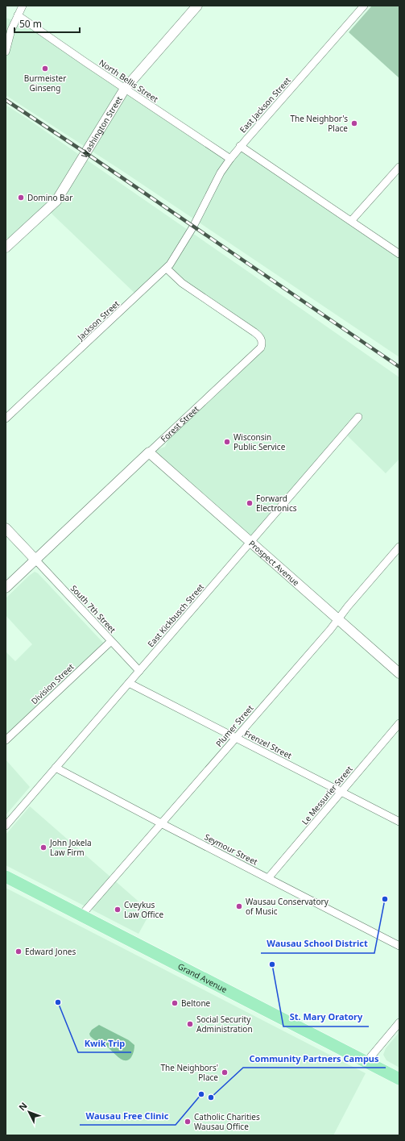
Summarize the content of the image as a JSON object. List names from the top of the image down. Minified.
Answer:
{"streets":{"main road":["Grand Avenue"],"street":["North Bellis Street","East Jackson Street","Washington Street","Jackson Street","Forest Street","Prospect Avenue","South 7th Street","East Kickbusch Street","Division Street","Plumer Street","Frenzel Street","Le Messurier Street","Seymour Street"]},"crossings":[["North Bellis Street","East Jackson Street"],["North Bellis Street","Washington Street"],["East Jackson Street","Jackson Street"],["Jackson Street","Forest Street"],["Forest Street","Prospect Avenue"],["Forest Street","South 7th Street"],["Prospect Avenue","East Kickbusch Street"],["Prospect Avenue","Plumer Street"],["South 7th Street","East Kickbusch Street"],["South 7th Street","Division Street"],["East Kickbusch Street","Frenzel Street"],["East Kickbusch Street","Seymour Street"],["Plumer Street","Frenzel Street"],["Plumer Street","Seymour Street"],["Plumer Street","Grand Avenue"],["Frenzel Street","Le Messurier Street"],["Le Messurier Street","Seymour Street"]],"places":["Burmeister Ginseng","The Neighbor's Place","Domino Bar","Wisconsin Public Service","Forward Electronics","John Jokela Law Firm","Wausau School District","Wausau Conservatory of Music","Cveykus Law Office","Edward Jones","St. Mary Oratory","Kwik Trip","Beltone","Social Security Administration","The Neighbors' Place","Wausau Free Clinic","Community Partners Campus","Catholic Charities Wausau Office"],"scale_bar":"50 m","north":"top left"}
